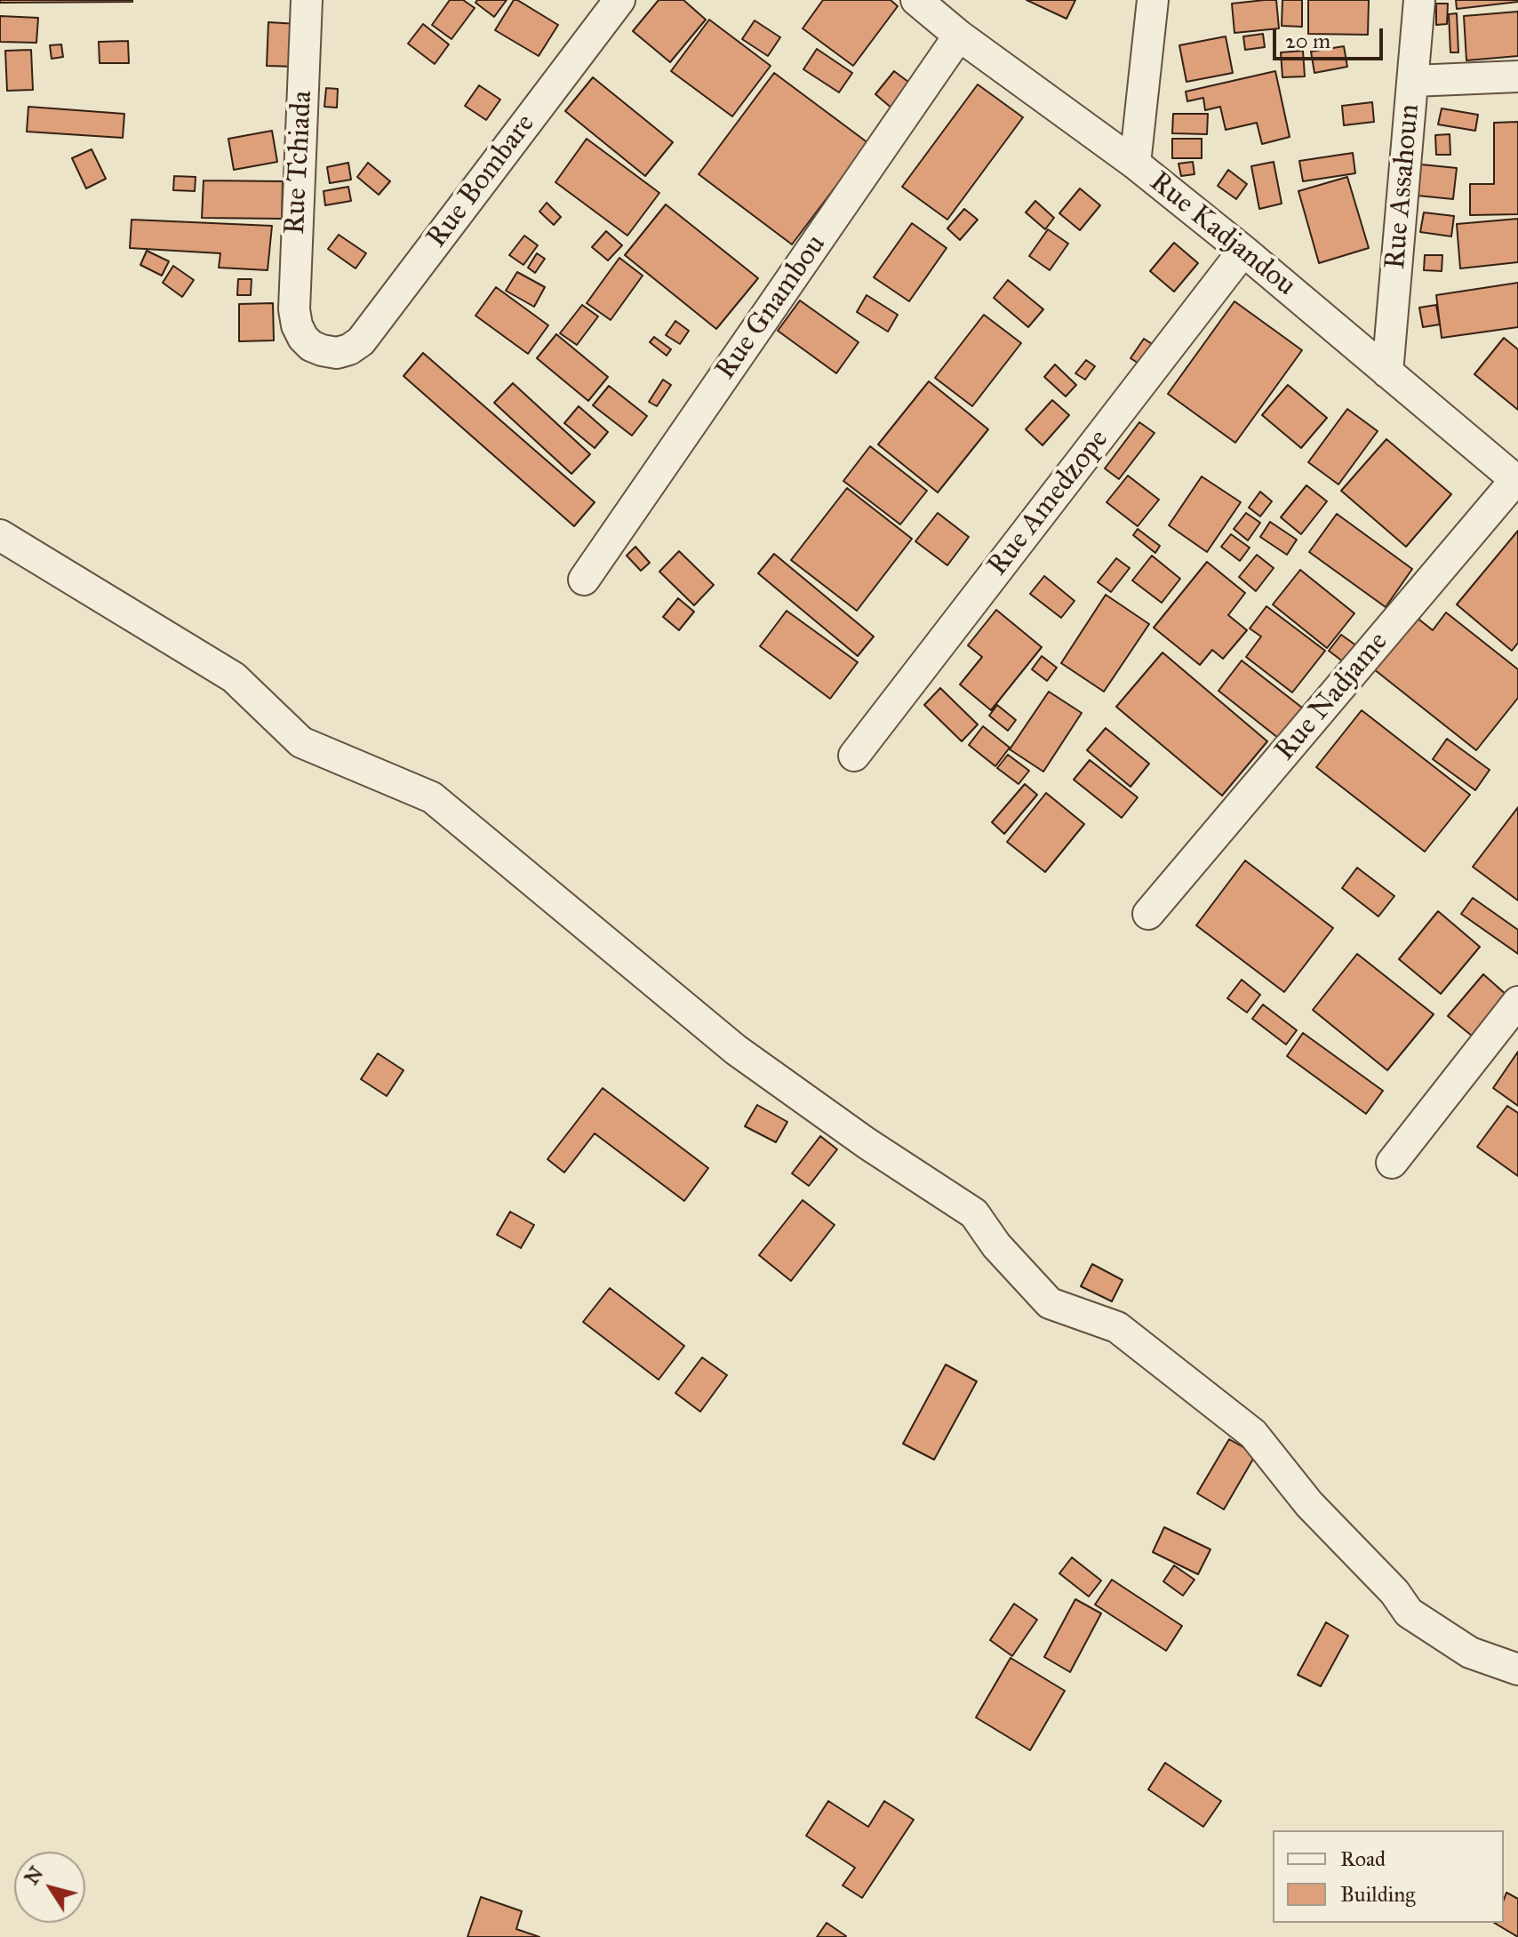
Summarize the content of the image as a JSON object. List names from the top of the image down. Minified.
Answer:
{"streets":{"street":["Rue Tchiada","Rue Bombare","Rue Assahoun","Rue Kadjandou","Rue Gnambou","Rue Amedzope","Rue Nadjame"]},"crossings":[["Rue Tchiada","Rue Bombare"],["Rue Assahoun","Rue Kadjandou"],["Rue Kadjandou","Rue Gnambou"],["Rue Kadjandou","Rue Amedzope"],["Rue Kadjandou","Rue Nadjame"]],"legend":["Road","Building"],"scale_bar":"20 m","north":"top left"}
